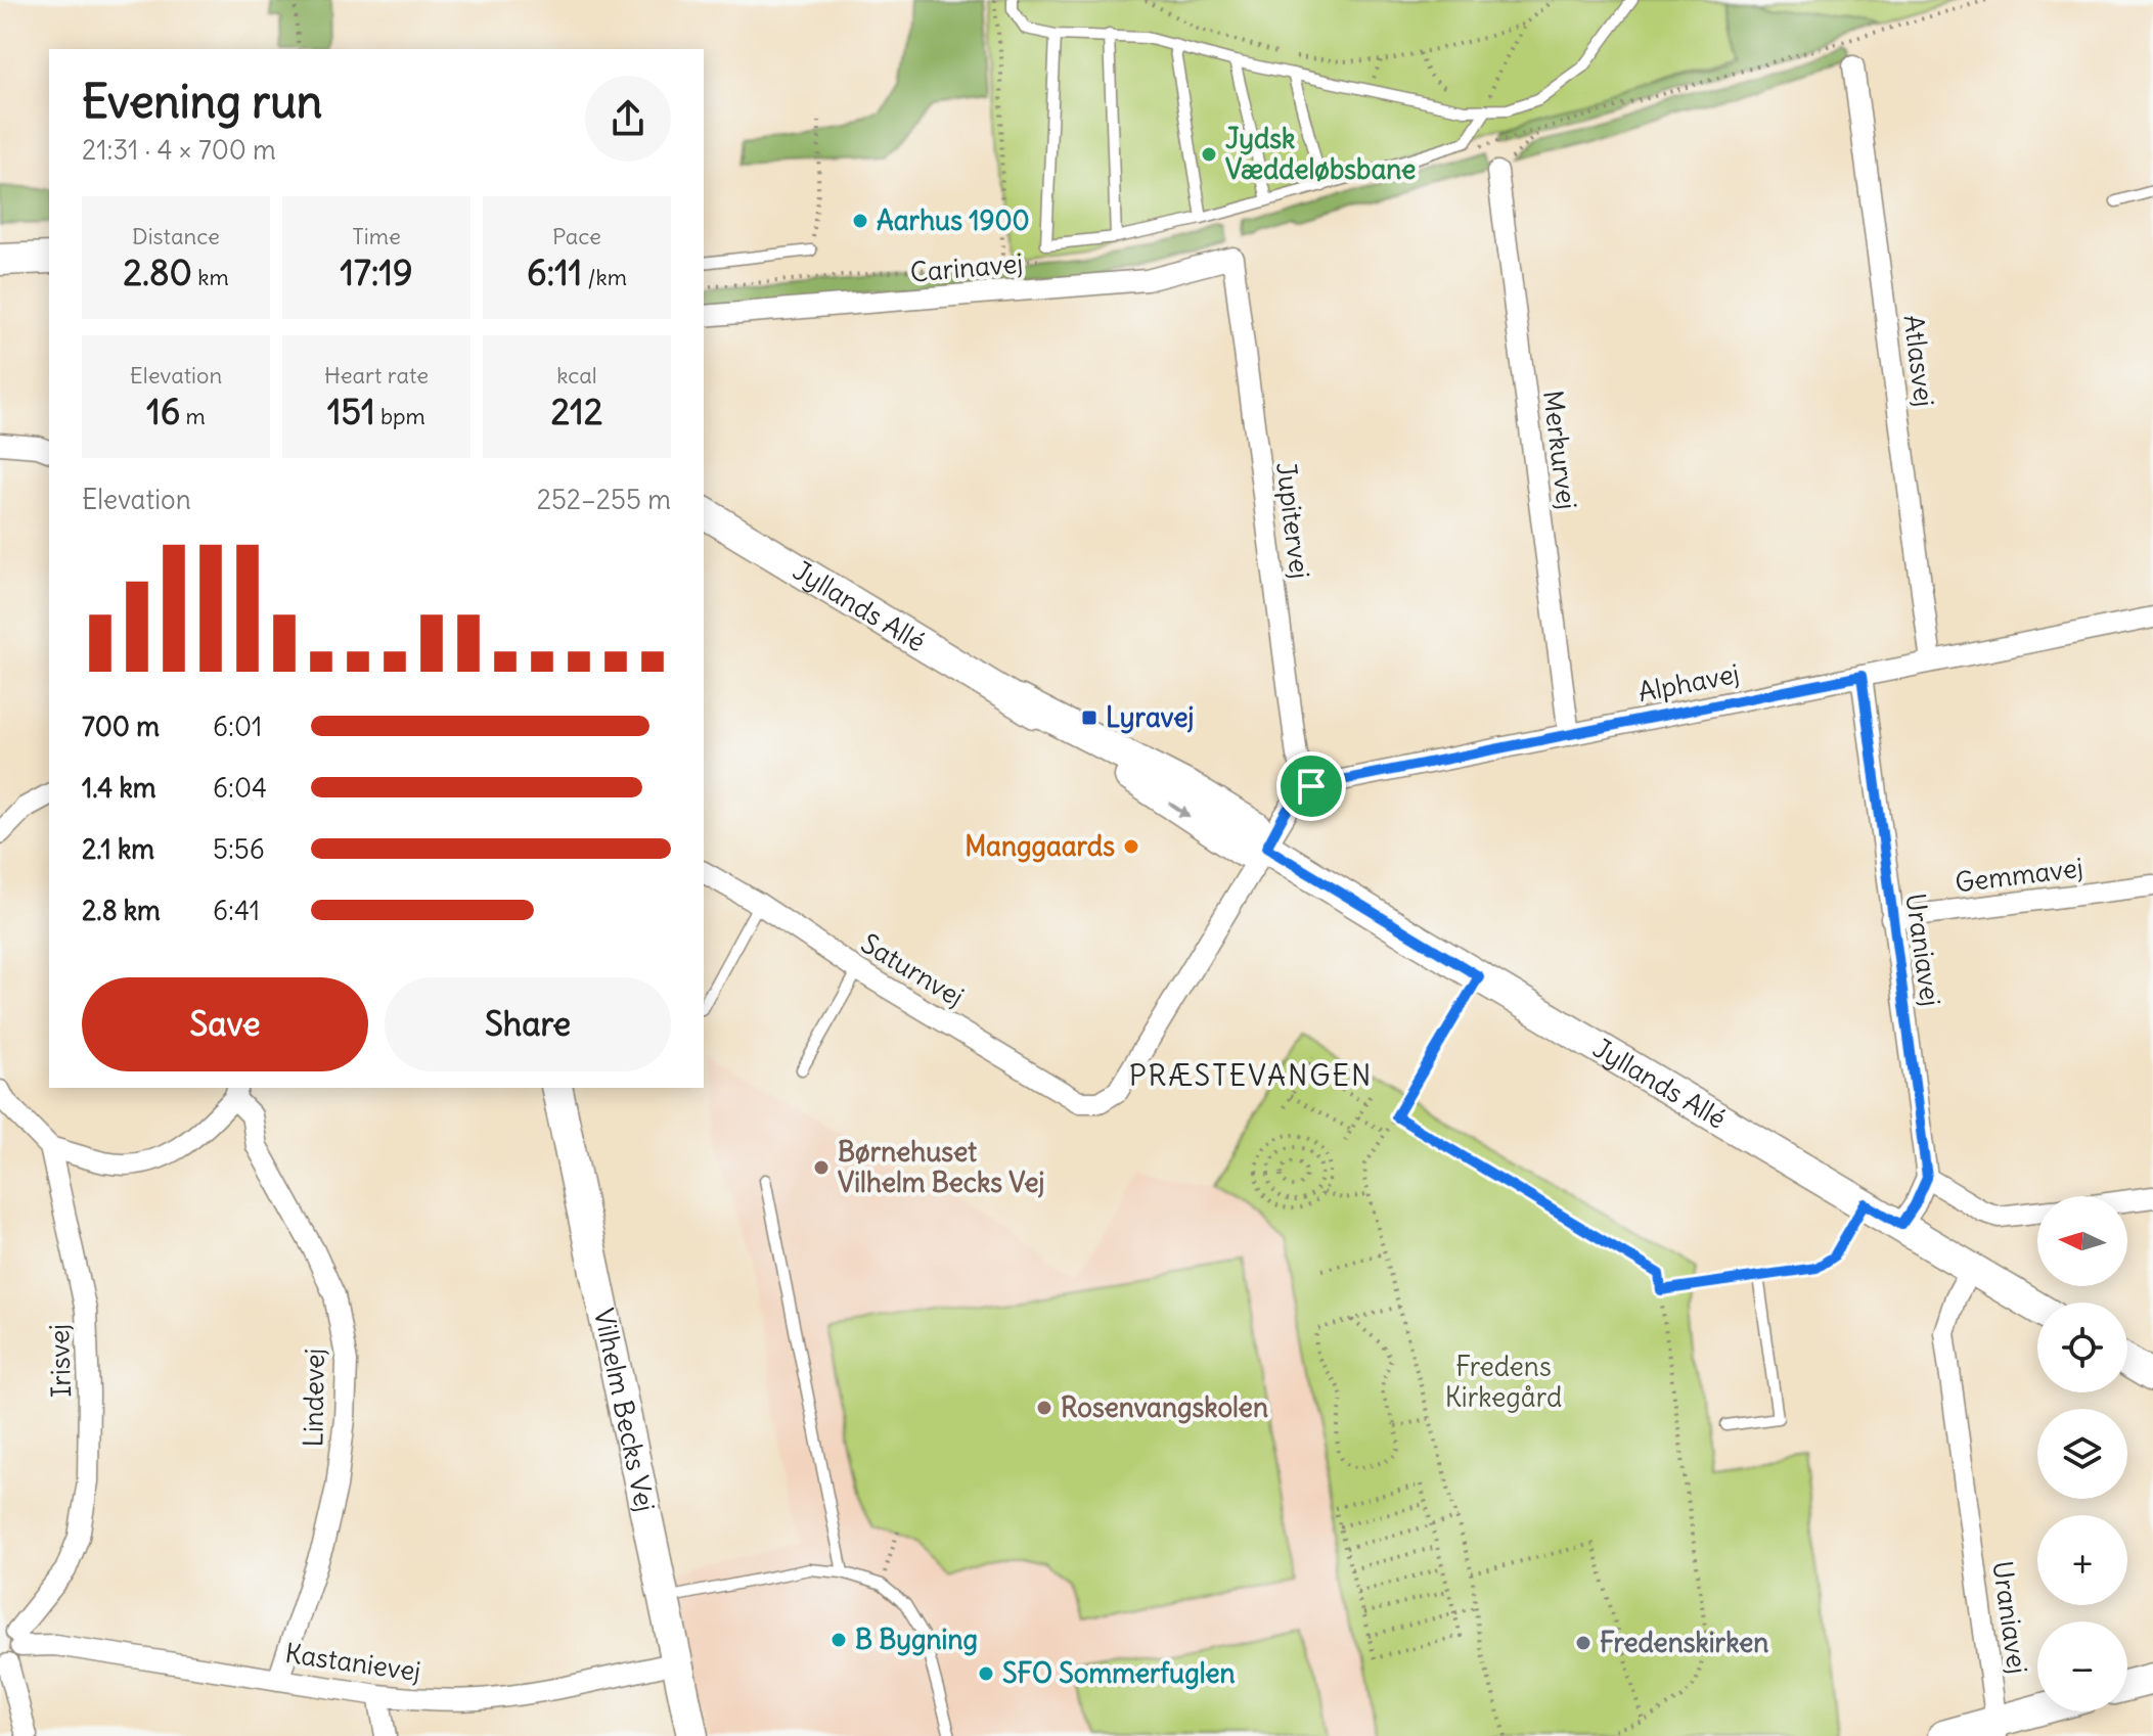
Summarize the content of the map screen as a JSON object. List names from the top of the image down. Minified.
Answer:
{"streets":{"street":["Carinavej","Atlasvej","Merkurvej","Jupitervej","Jyllands Allé","Alphavej","Gemmavej","Uraniavej","Saturnvej","Irisvej","Lindevej","Vilhelm Becks Vej","Kastanievej"]},"crossings":[["Carinavej","Jupitervej"],["Atlasvej","Alphavej"],["Merkurvej","Alphavej"],["Jupitervej","Alphavej"],["Jyllands Allé","Uraniavej"],["Jyllands Allé","Saturnvej"],["Alphavej","Uraniavej"],["Gemmavej","Uraniavej"],["Irisvej","Kastanievej"],["Lindevej","Kastanievej"],["Vilhelm Becks Vej","Kastanievej"]],"districts":["PRÆSTEVANGEN"],"parks":["Fredens Kirkegård"],"places":{"other":["Jydsk Væddeløbsbane","Aarhus 1900","Manggaards","Børnehuset Vilhelm Becks Vej","Rosenvangskolen","B Bygning","Fredenskirken","SFO Sommerfuglen"],"transit":["Lyravej"]},"north":"left","page":{"heading":["Evening run","21:31 · 4 × 700 m"],"stats":[["Distance","2.80 km"],["Time","17:19"],["Pace","6:11 /km"],["Elevation","16 m"],["Heart rate","151 bpm"],["kcal","212"]],"chart":["Elevation","252–255 m"],"list":[{"name":"700 m","note":"6:01"},{"name":"1.4 km","note":"6:04"},{"name":"2.1 km","note":"5:56"},{"name":"2.8 km","note":"6:41"}],"buttons":["Save","Share"],"map_buttons":["+","−"]}}
